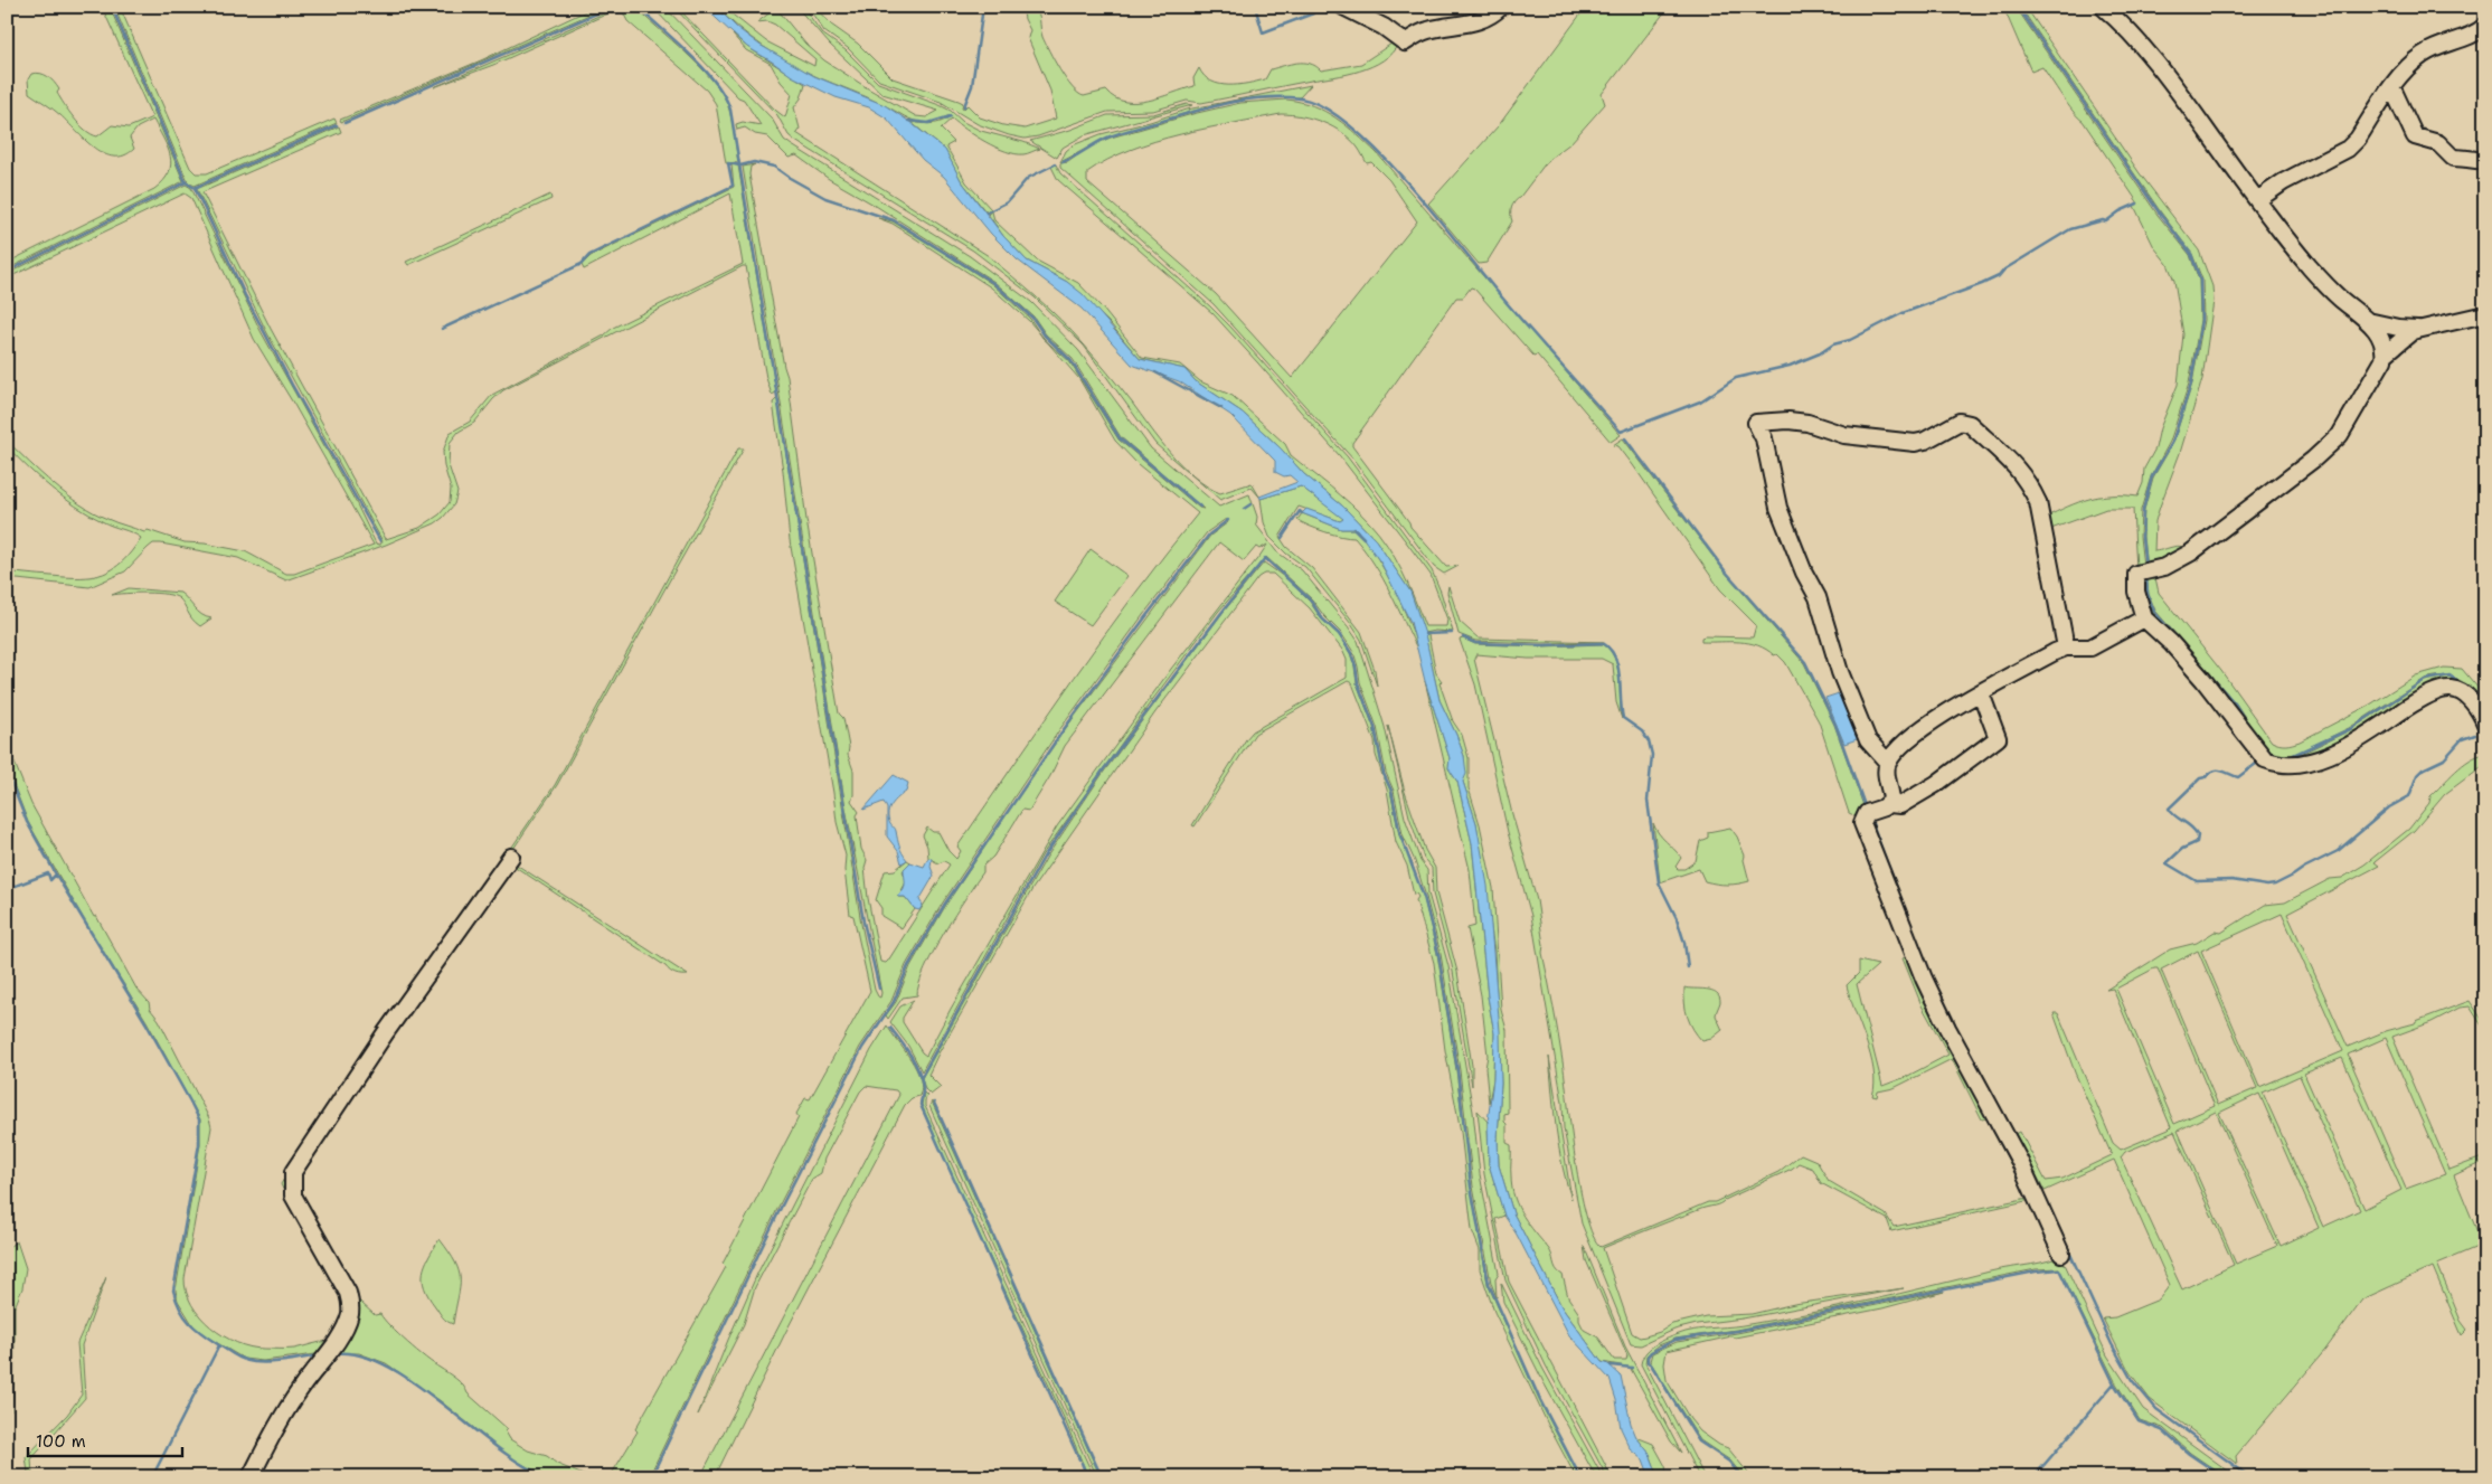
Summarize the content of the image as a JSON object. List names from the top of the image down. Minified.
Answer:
{"scale_bar":"100 m"}
